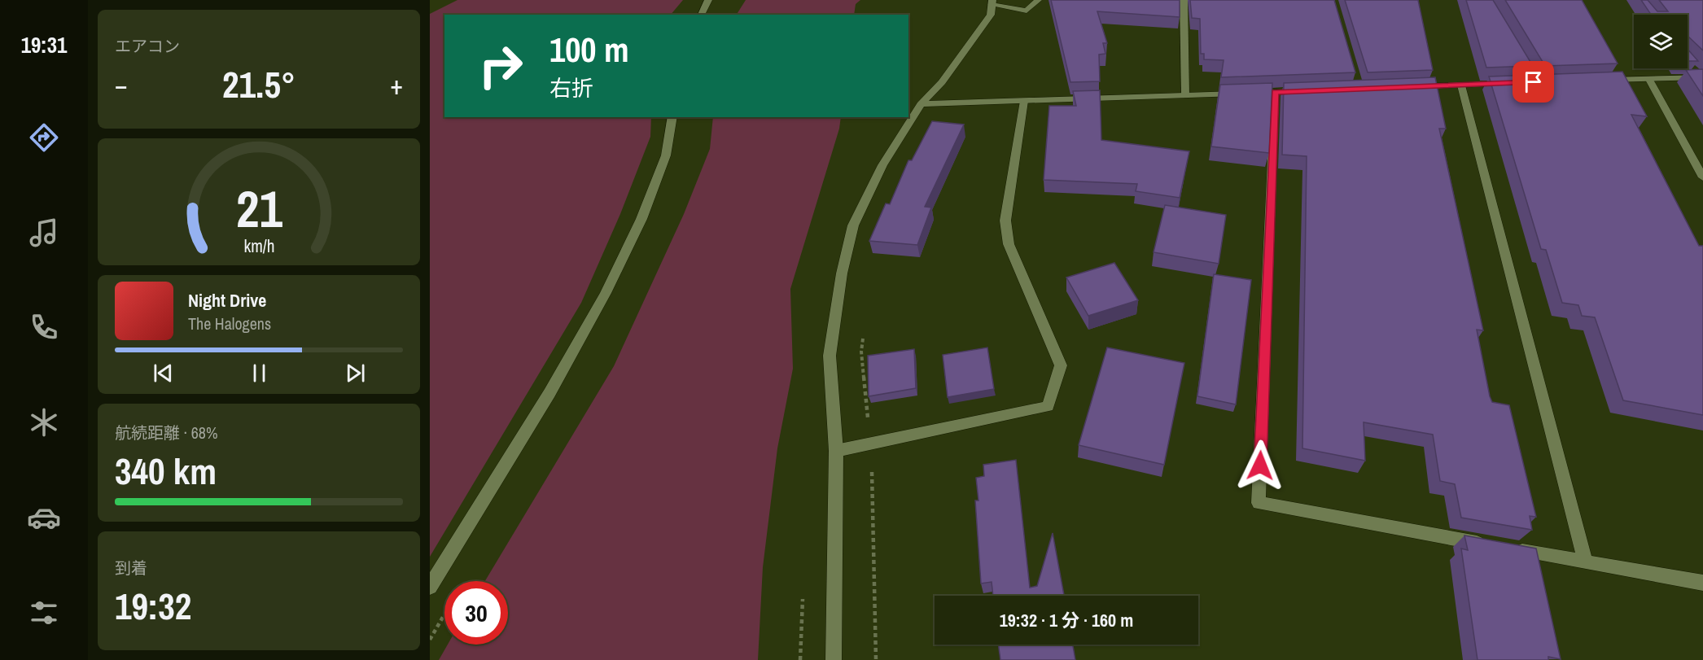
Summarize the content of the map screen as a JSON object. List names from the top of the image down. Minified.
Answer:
{"page":{"tabs":"19:31","tile":["エアコン",["航続距離 · 68%","340 km"],["到着","19:32"]],"turn":["100 m","右折"],"heat":["−","21.5°","+"],"song":["Night Drive","The Halogens"],"limit":"30","trip":"19:32 · 1 分 · 160 m","gauge":["21","km/h"]}}
